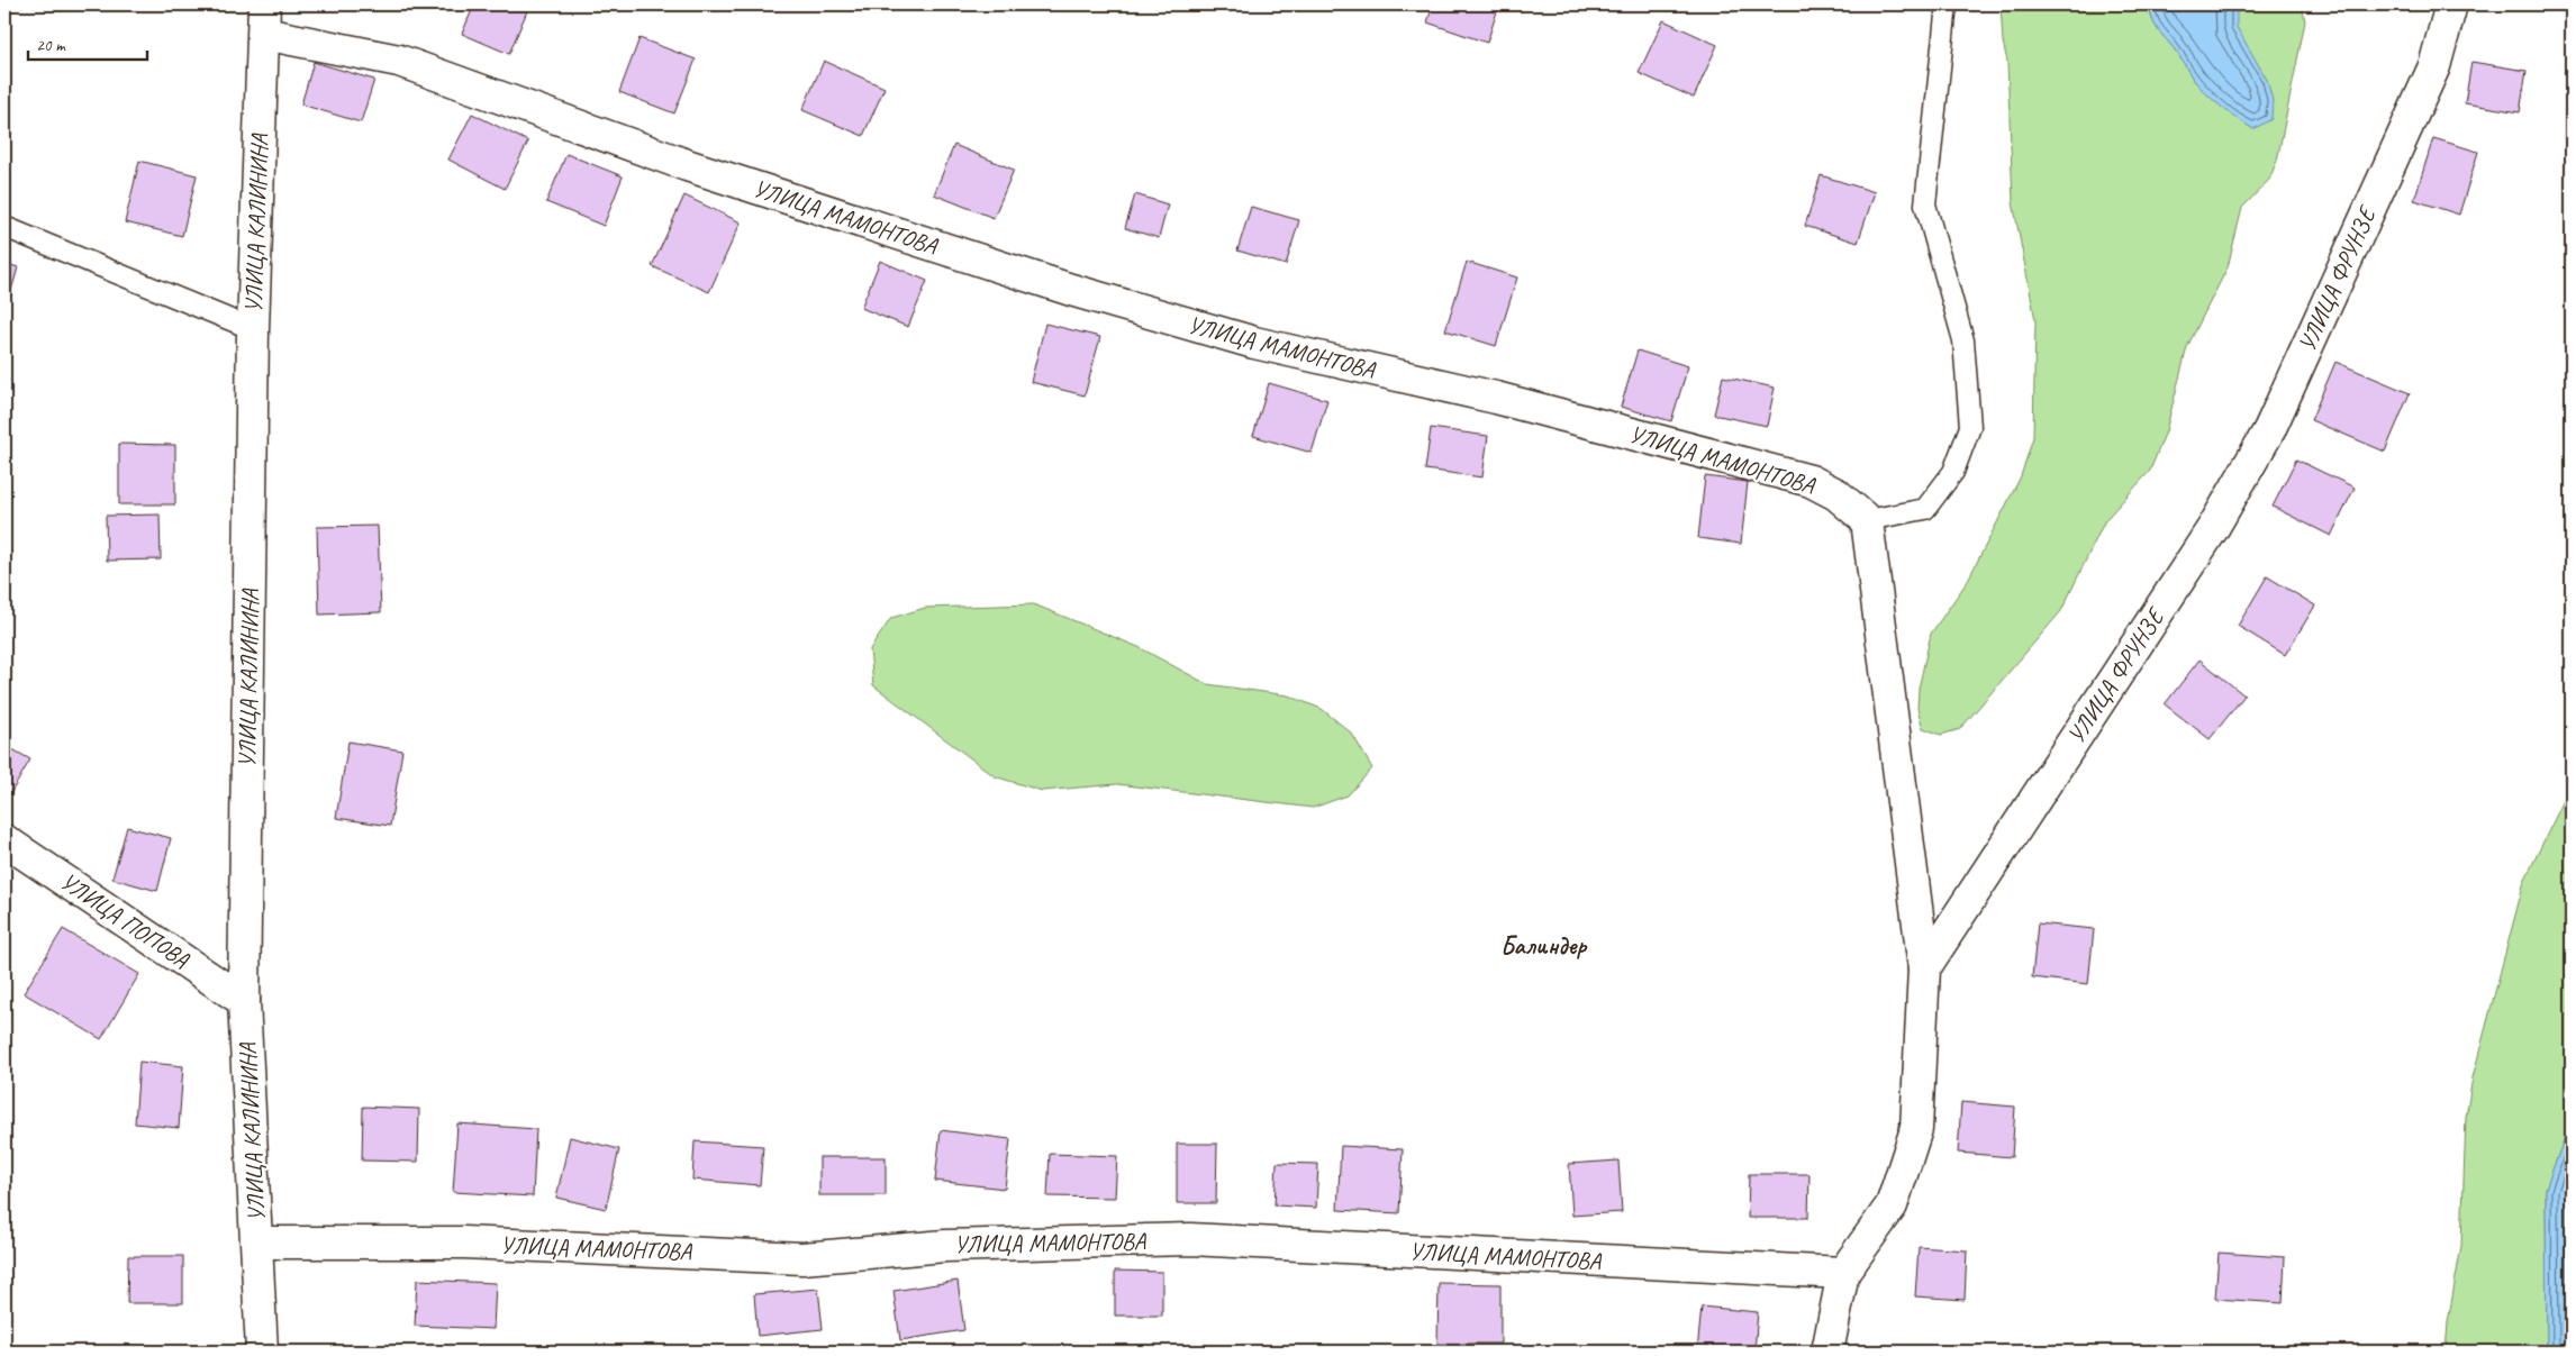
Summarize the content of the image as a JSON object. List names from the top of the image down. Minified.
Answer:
{"streets":{"street":["УЛИЦА МАМОНТОВА","УЛИЦА КАЛИНИНА","УЛИЦА ФРУНЗЕ","УЛИЦА ПОПОВА"]},"crossings":[["УЛИЦА МАМОНТОВА","УЛИЦА КАЛИНИНА"],["УЛИЦА КАЛИНИНА","УЛИЦА ПОПОВА"]],"districts":["Балиндер"],"scale_bar":"20 m"}
